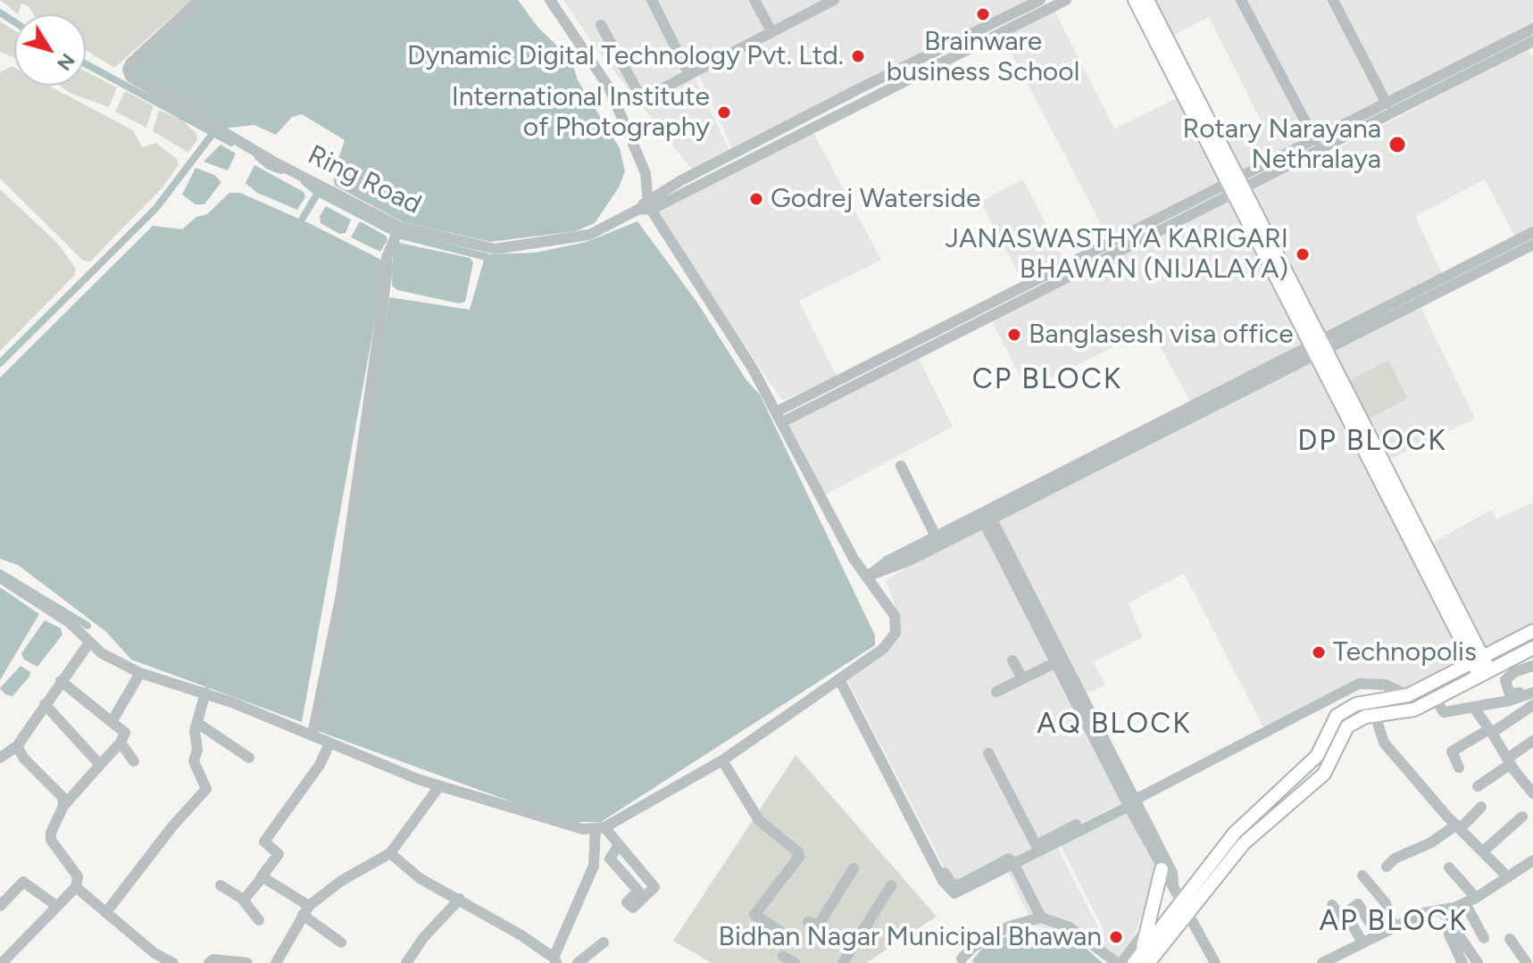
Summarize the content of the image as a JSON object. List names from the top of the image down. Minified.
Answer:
{"streets":{"street":["Ring Road"]},"districts":["CP BLOCK","DP BLOCK","AQ BLOCK","AP BLOCK"],"places":["Brainware business School","Dynamic Digital Technology Pvt. Ltd.","International Institute of Photography","Rotary Narayana Nethralaya","Godrej Waterside","JANASWASTHYA KARIGARI BHAWAN (NIJALAYA)","Banglasesh visa office","Technopolis","Bidhan Nagar Municipal Bhawan"],"north":"bottom right"}
